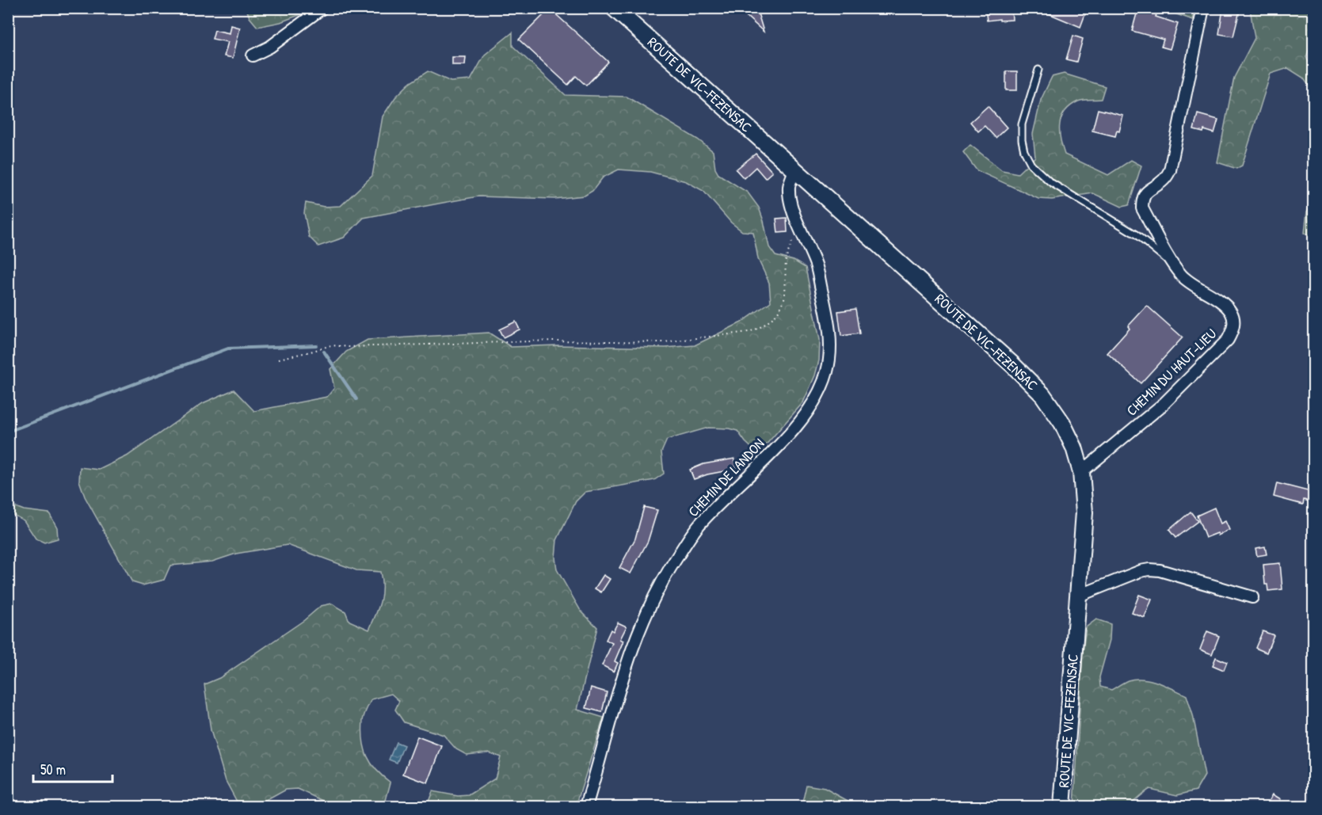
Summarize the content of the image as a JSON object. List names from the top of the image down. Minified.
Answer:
{"streets":{"main road":["ROUTE DE VIC-FEZENSAC"],"street":["CHEMIN DU HAUT-LIEU","CHEMIN DE LANDON"]},"crossings":[["ROUTE DE VIC-FEZENSAC","CHEMIN DU HAUT-LIEU"],["ROUTE DE VIC-FEZENSAC","CHEMIN DE LANDON"]],"scale_bar":"50 m"}
